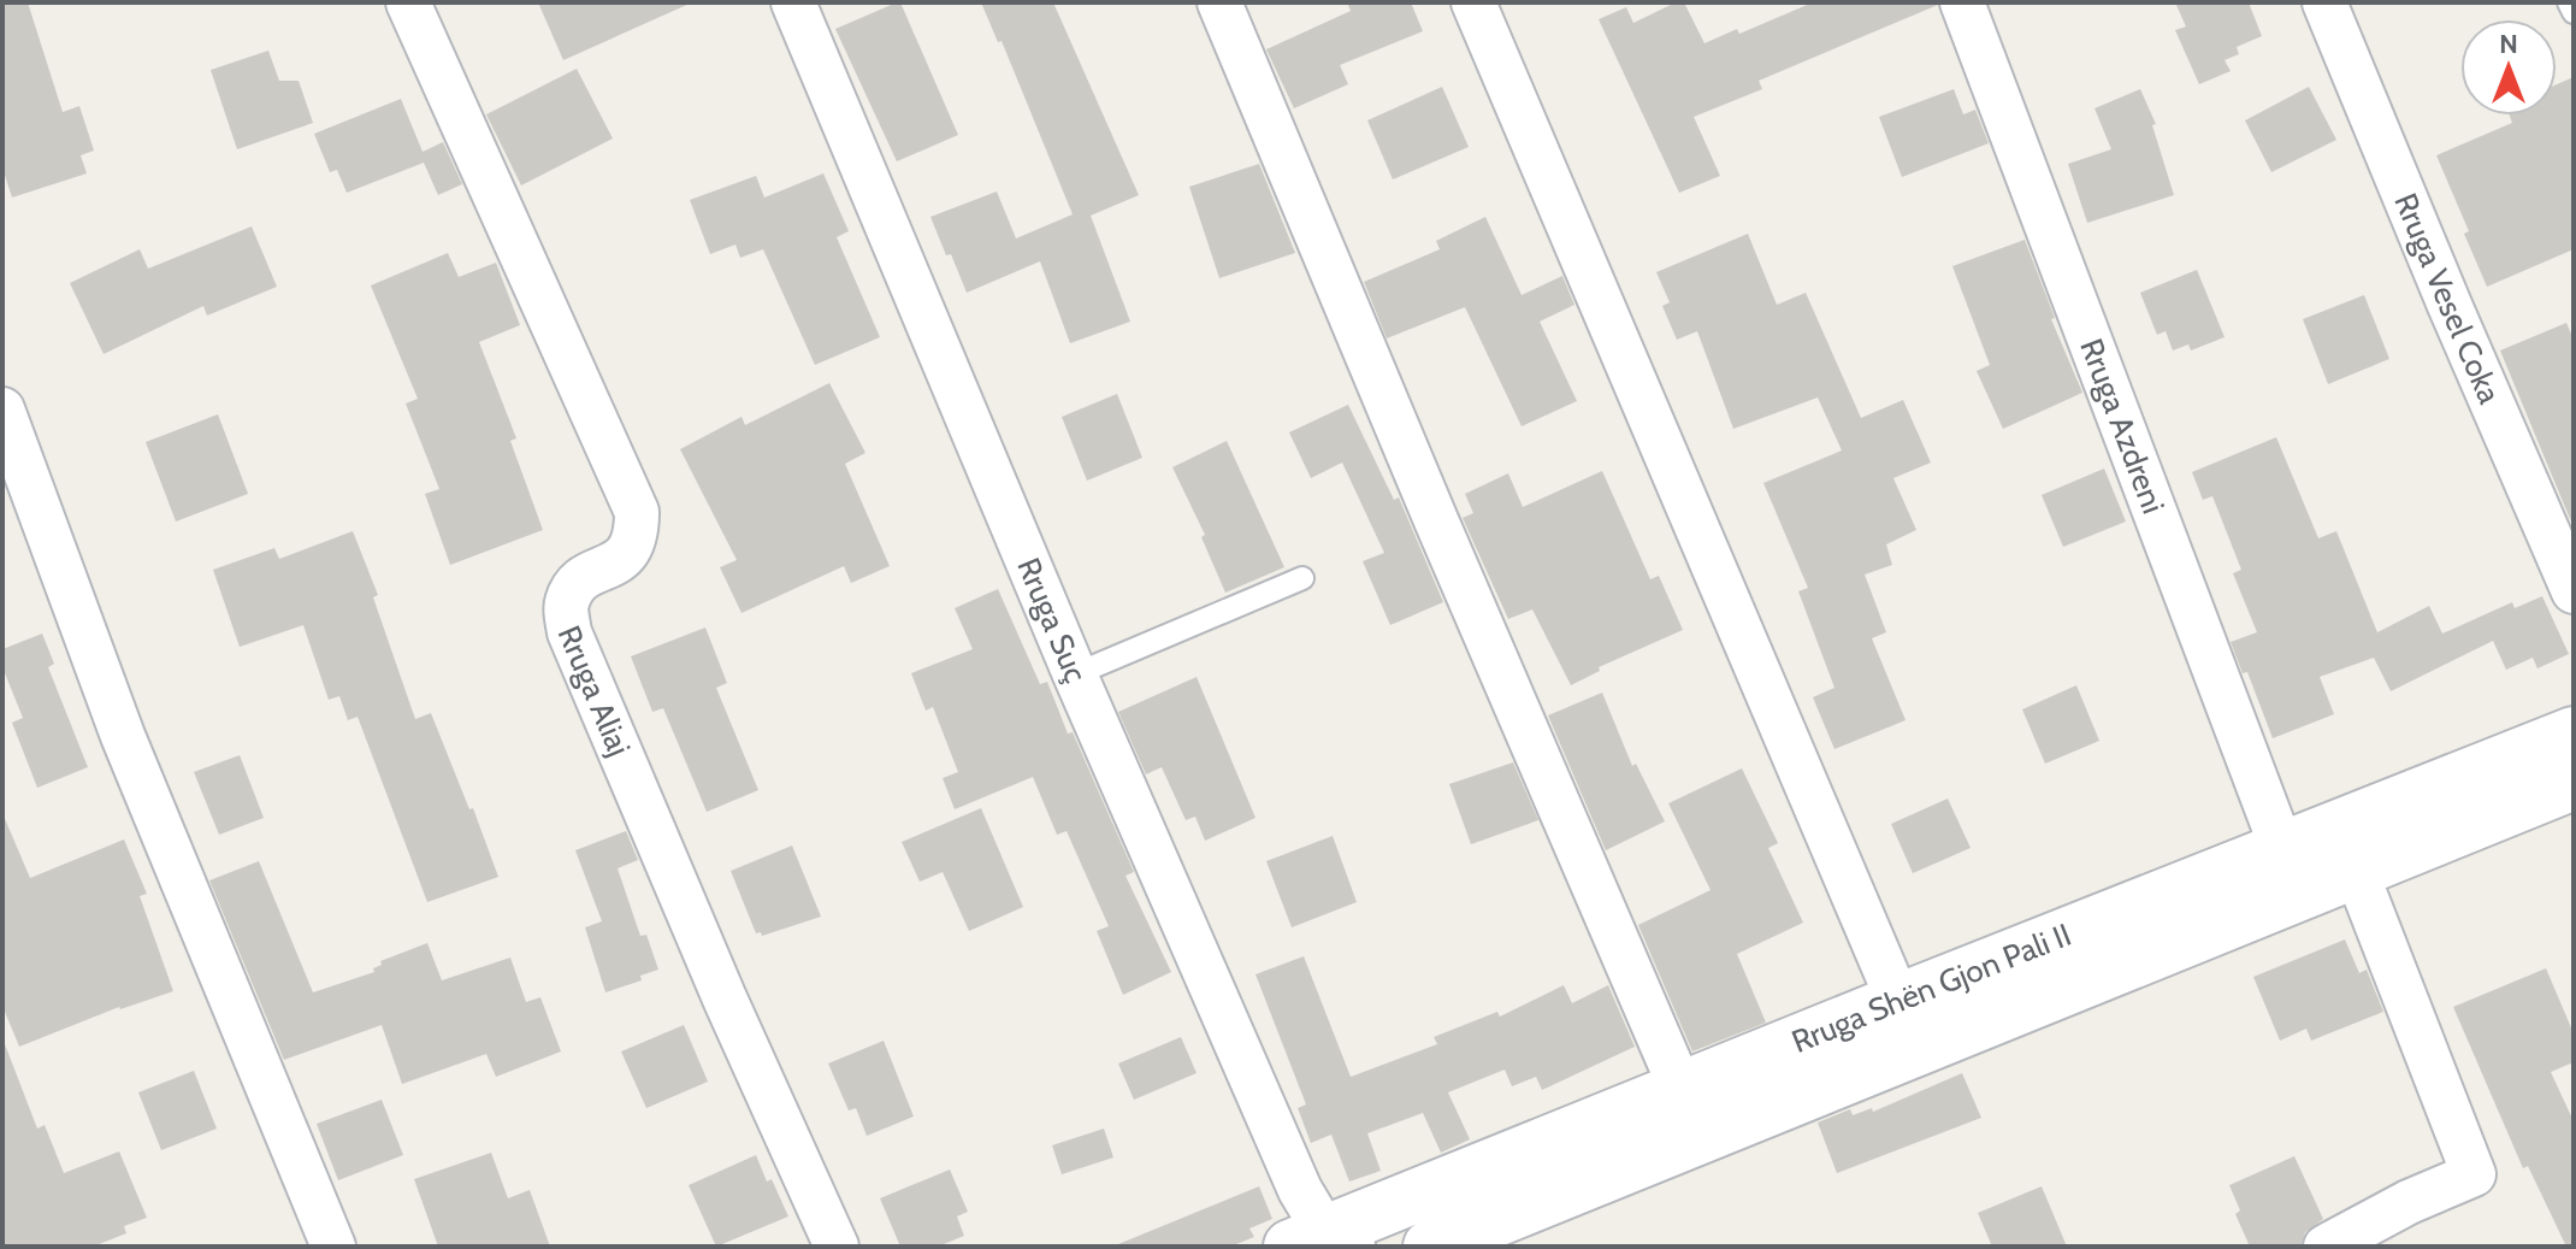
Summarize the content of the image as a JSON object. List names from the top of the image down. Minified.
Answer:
{"streets":{"street":["Rruga Vesel Coka","Rruga Azdreni","Rruga Suç","Rruga Aliaj","Rruga Shën Gjon Pali II"]},"crossings":[["Rruga Azdreni","Rruga Shën Gjon Pali II"],["Rruga Suç","Rruga Shën Gjon Pali II"]],"north":"top"}
